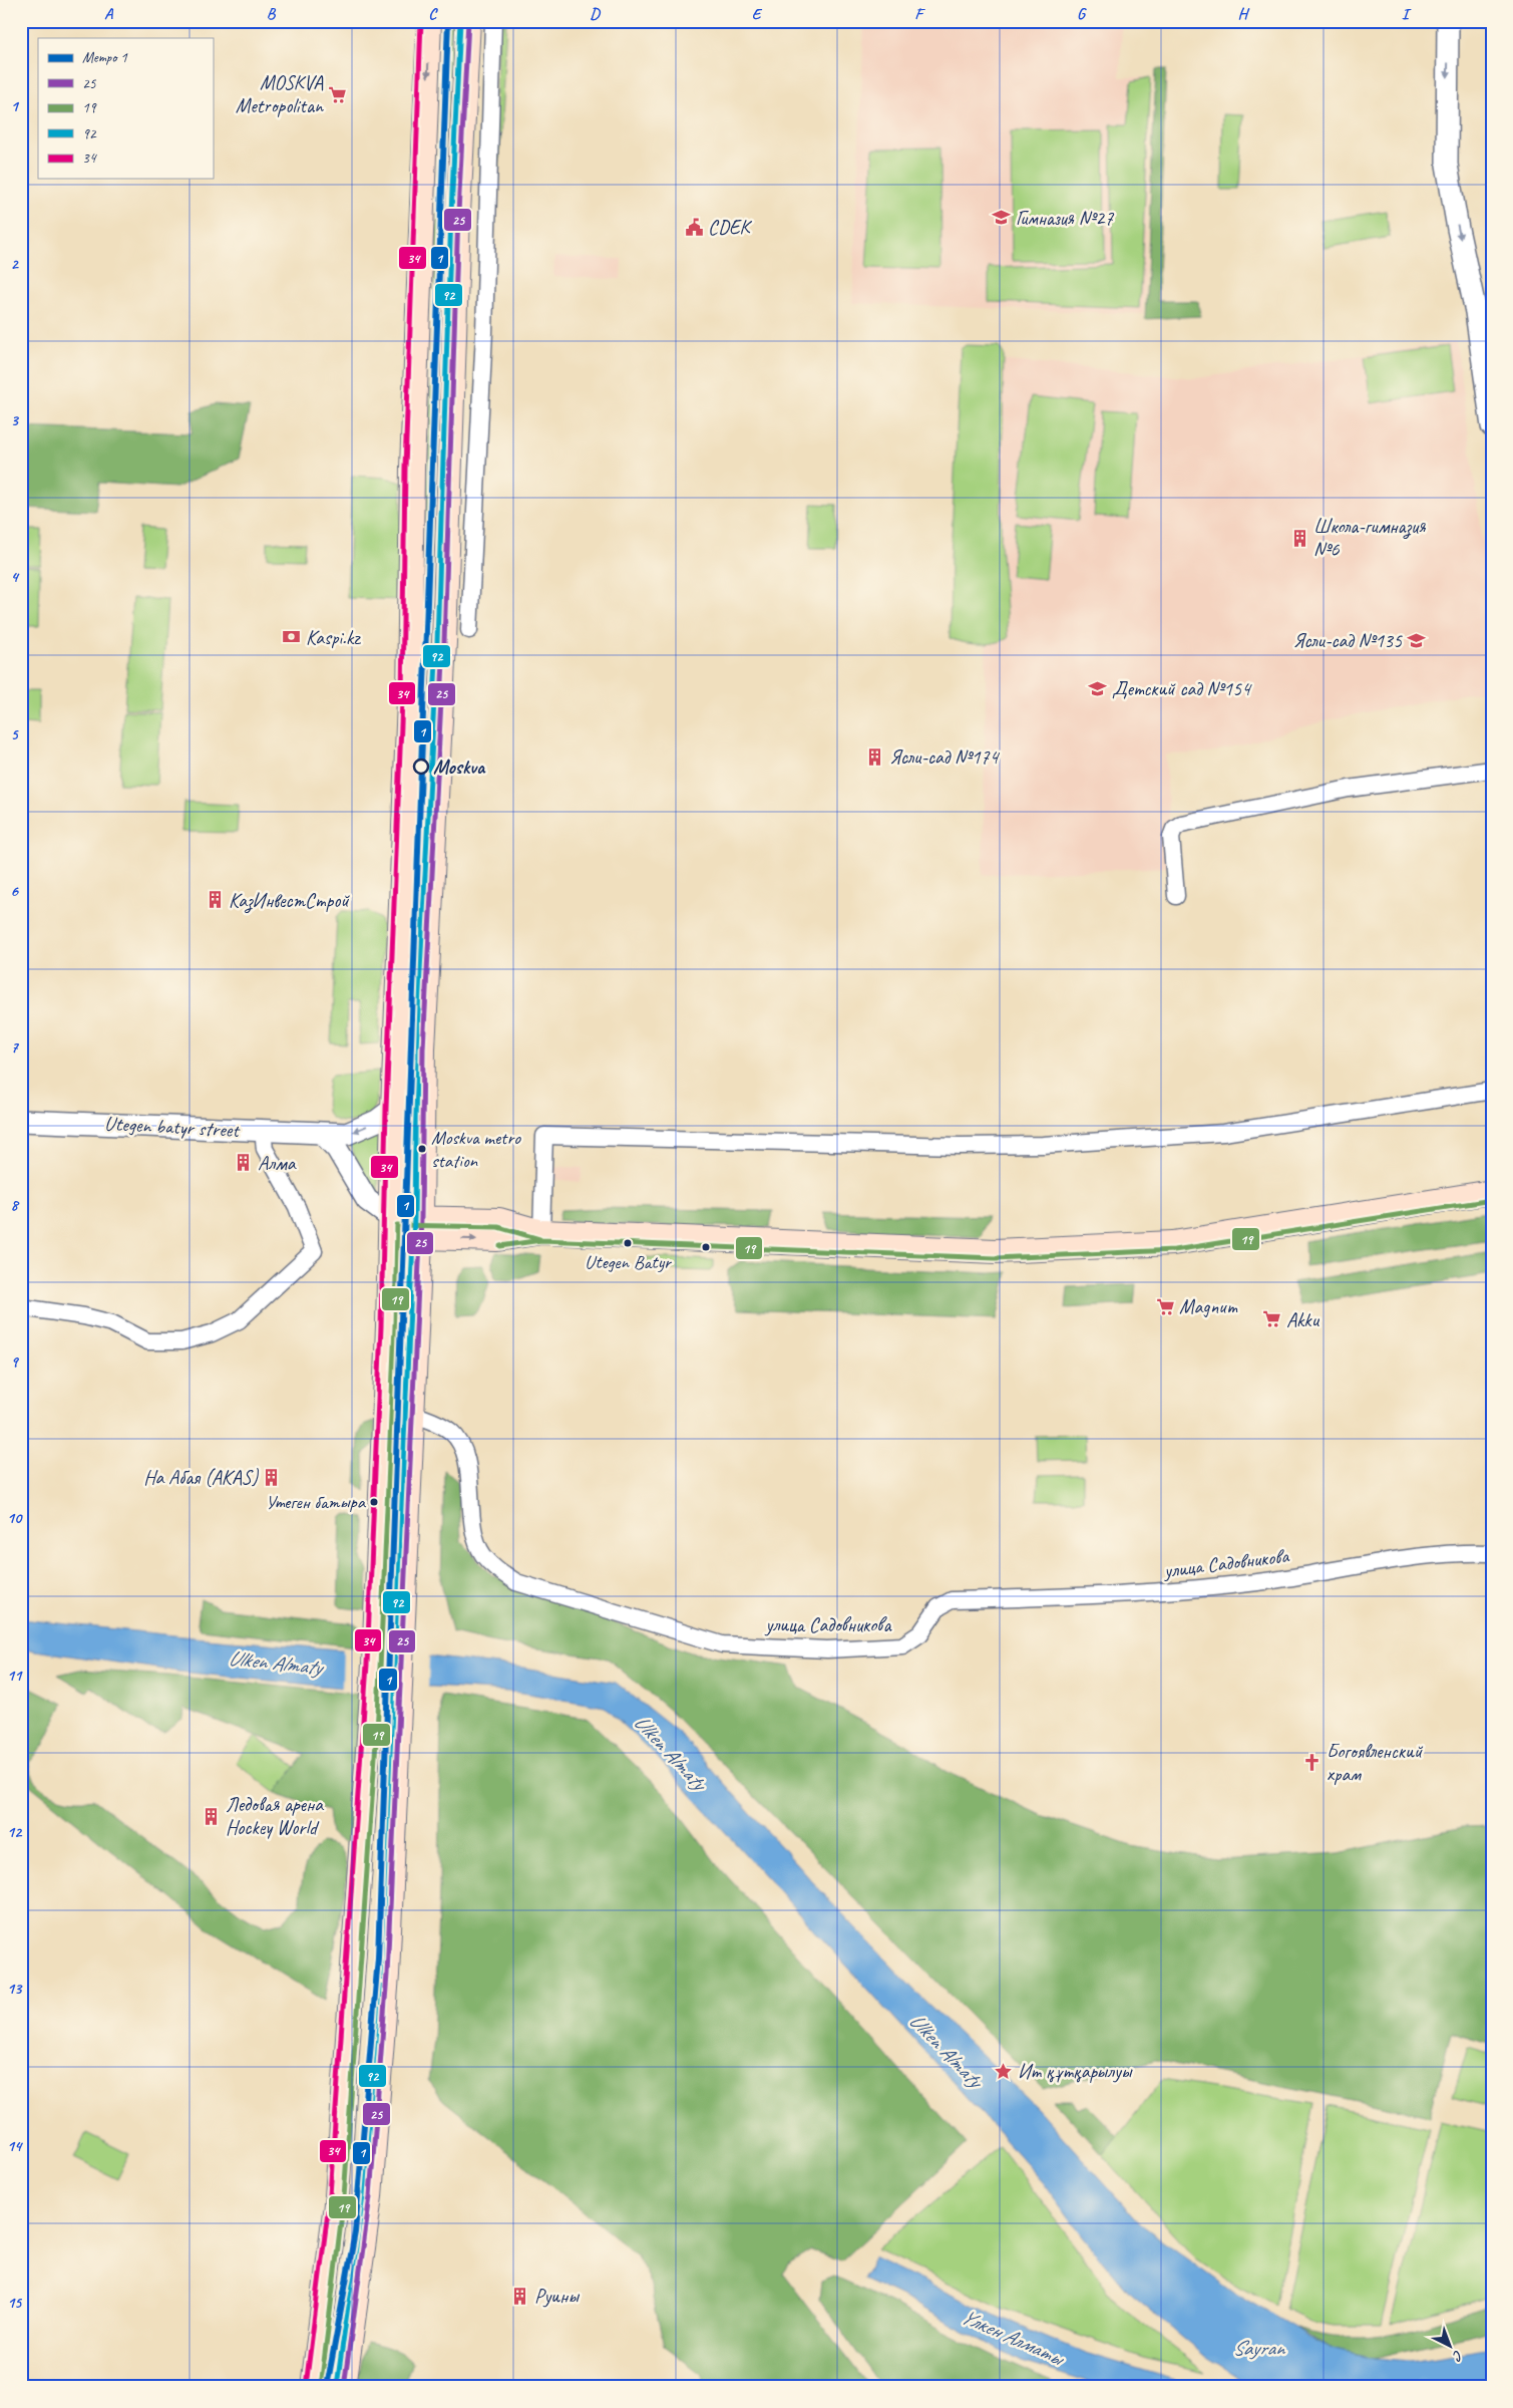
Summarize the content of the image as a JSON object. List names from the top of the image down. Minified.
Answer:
{"streets":{"street":["Utegen batyr street","улица Садовникова"]},"water":["Ulken Almaty","Үлкен Алматы","Sayran"],"places":{"supermarket":["MOSKVA Metropolitan","Magnum","Akku"],"school or university":["Гимназия №27","Ясли-сад №135","Детский сад №154"],"public building":["CDEK"],"building":["Школа-гимназия №6","Ясли-сад №174","КазИнвестСтрой","Алма","На Абая (AKAS)","Ледовая арена Hockey World","Руины"],"bank":["Kaspi.kz"],"other":["Moskva","Moskva metro station","Utegen Batyr","Утеген батыра"],"church":["Богоявленский храм"],"place":["Ит құтқарылуы"]},"lines":["metro line 1","transit line 25","transit line 92","transit line 34","transit line 19"],"legend":["Метро 1","25","19","92","34"],"north":"bottom right","grid":{"columns":["A","B","C","D","E","F","G","H","I"],"rows":["1","2","3","4","5","6","7","8","9","10","11","12","13","14","15"]}}
